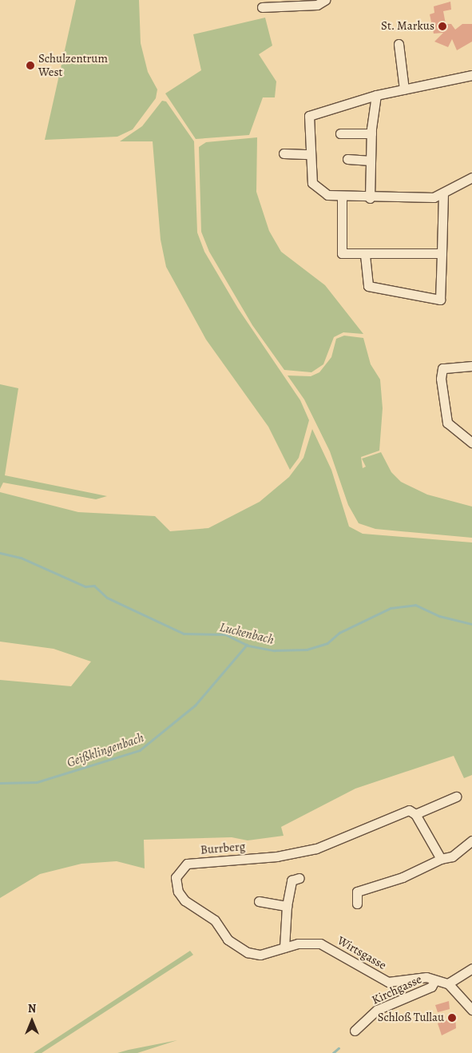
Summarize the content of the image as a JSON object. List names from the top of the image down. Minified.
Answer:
{"streets":{"street":["Burrberg","Wirtsgasse","Kirchgasse"]},"crossings":[["Burrberg","Wirtsgasse"],["Wirtsgasse","Kirchgasse"]],"water":["Luckenbach","Geißklingenbach"],"places":["St. Markus","Schulzentrum West","Schloß Tullau"],"north":"top"}
